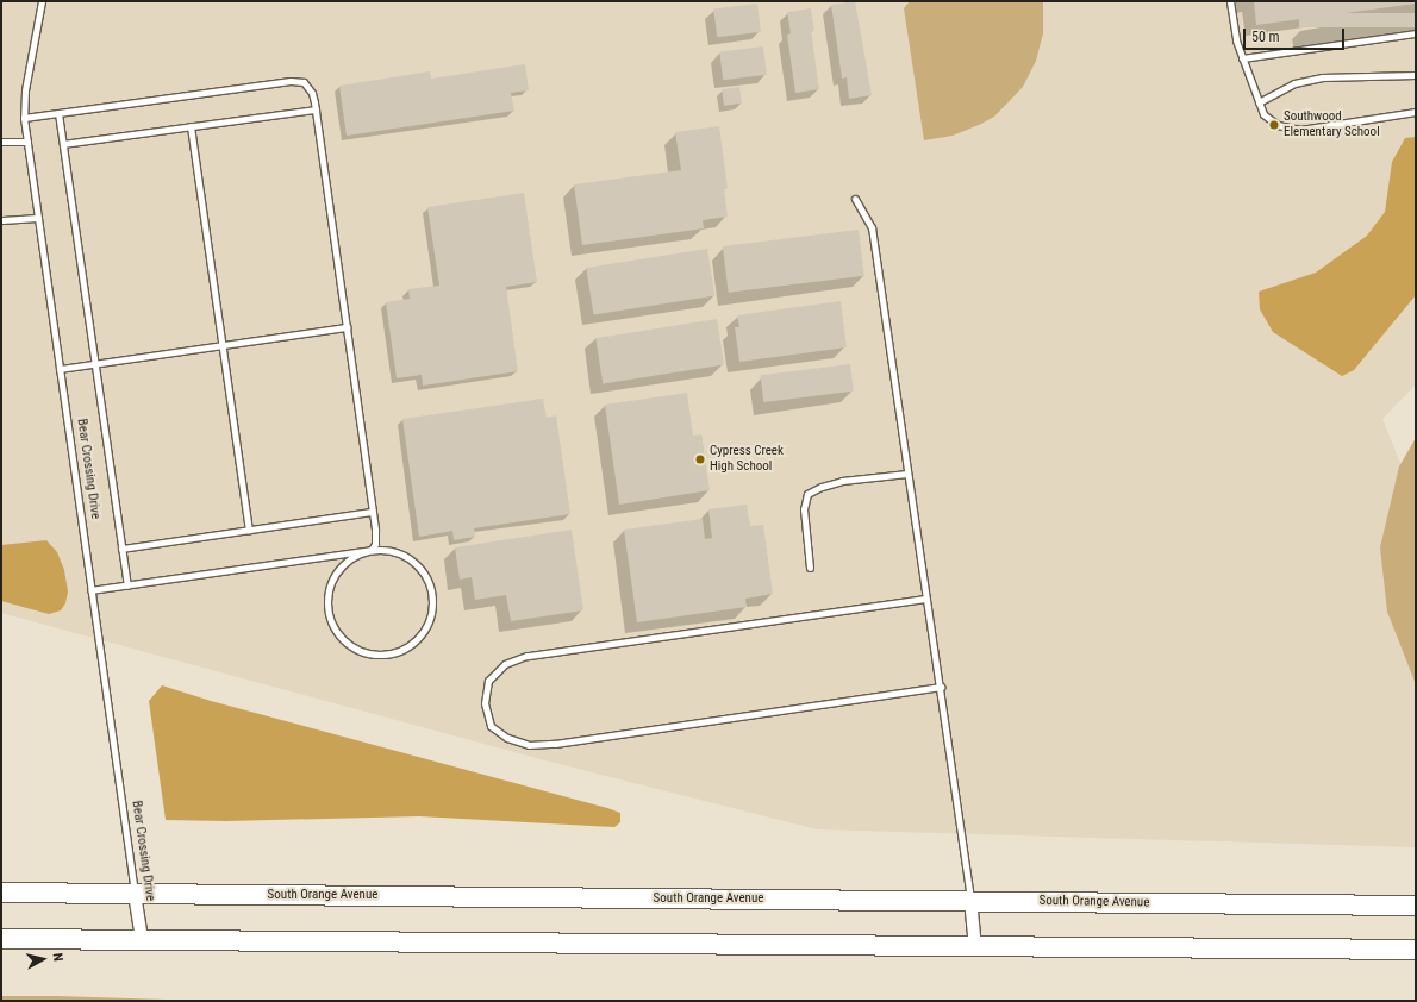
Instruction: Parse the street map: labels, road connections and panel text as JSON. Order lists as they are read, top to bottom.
{
  "streets": {
    "main road": ["South Orange Avenue"],
    "street": ["Bear Crossing Drive"]
  },
  "crossings": [
    ["Bear Crossing Drive", "South Orange Avenue"]
  ],
  "places": ["Southwood Elementary School", "Cypress Creek High School"],
  "scale_bar": "50 m",
  "north": "right"
}
